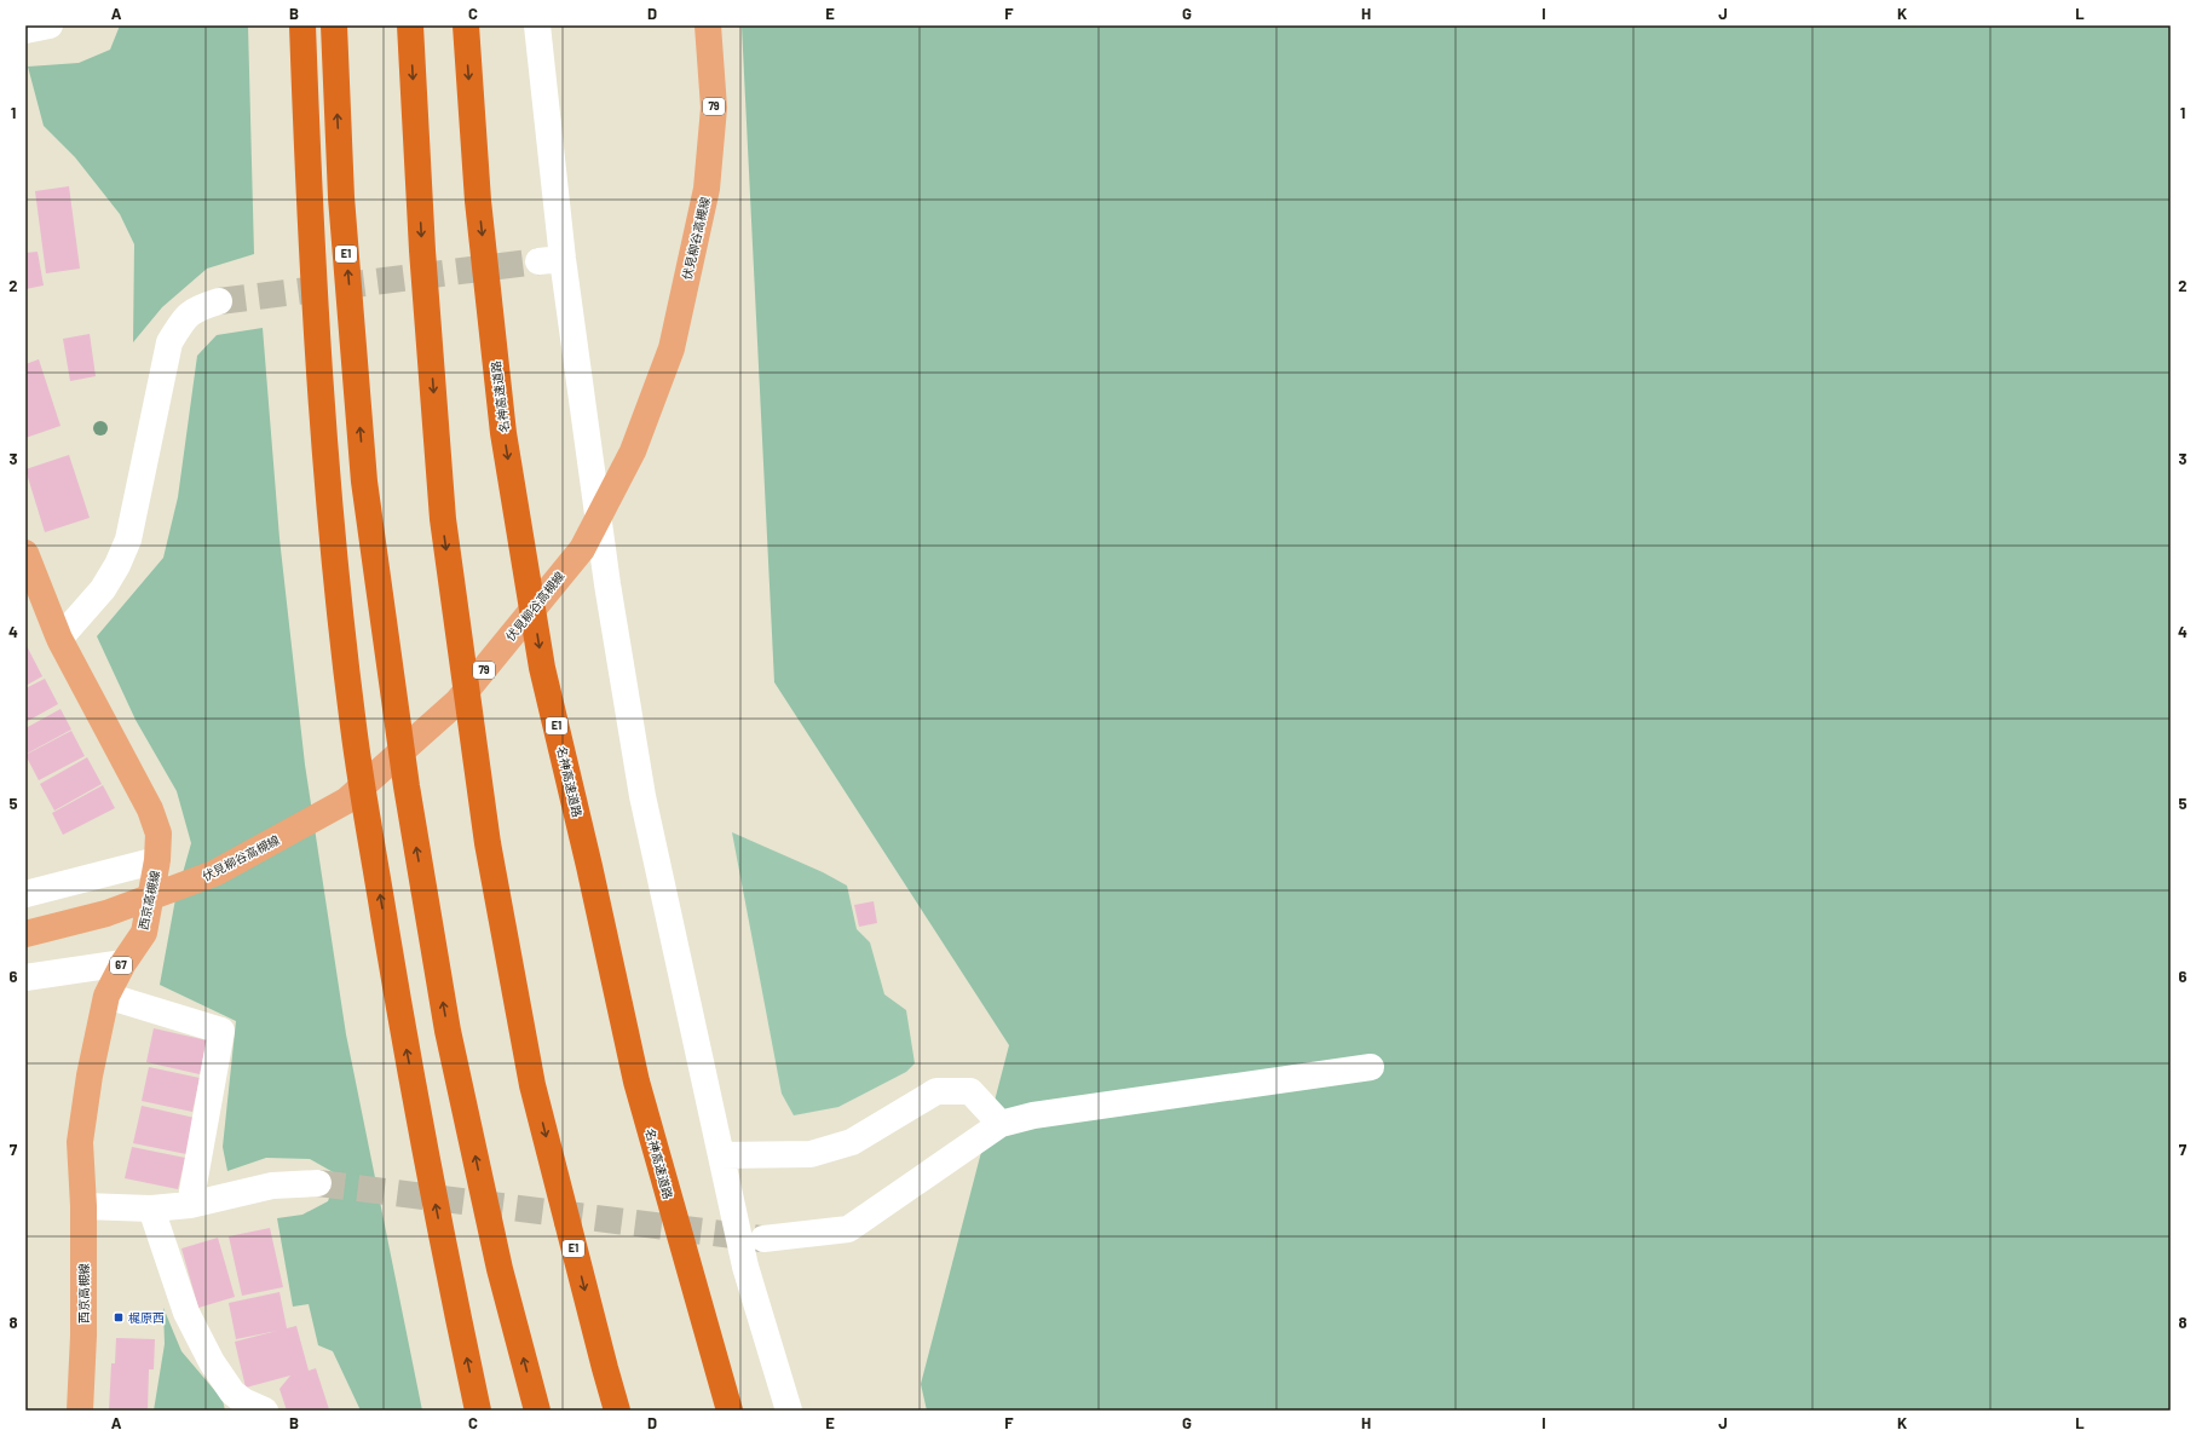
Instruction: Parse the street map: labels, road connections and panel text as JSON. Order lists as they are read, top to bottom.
{
  "streets": {
    "highway": ["E1", "名神高速道路"],
    "main road": [
      "79",
      "伏見柳谷高槻線",
      "西京高槻線",
      "67"
    ]
  },
  "places": {
    "transit": ["梶原西"]
  },
  "grid": {
    "columns": [
      "A",
      "B",
      "C",
      "D",
      "E",
      "F",
      "G",
      "H",
      "I",
      "J",
      "K",
      "L"
    ],
    "rows": [
      "1",
      "2",
      "3",
      "4",
      "5",
      "6",
      "7",
      "8"
    ]
  }
}
